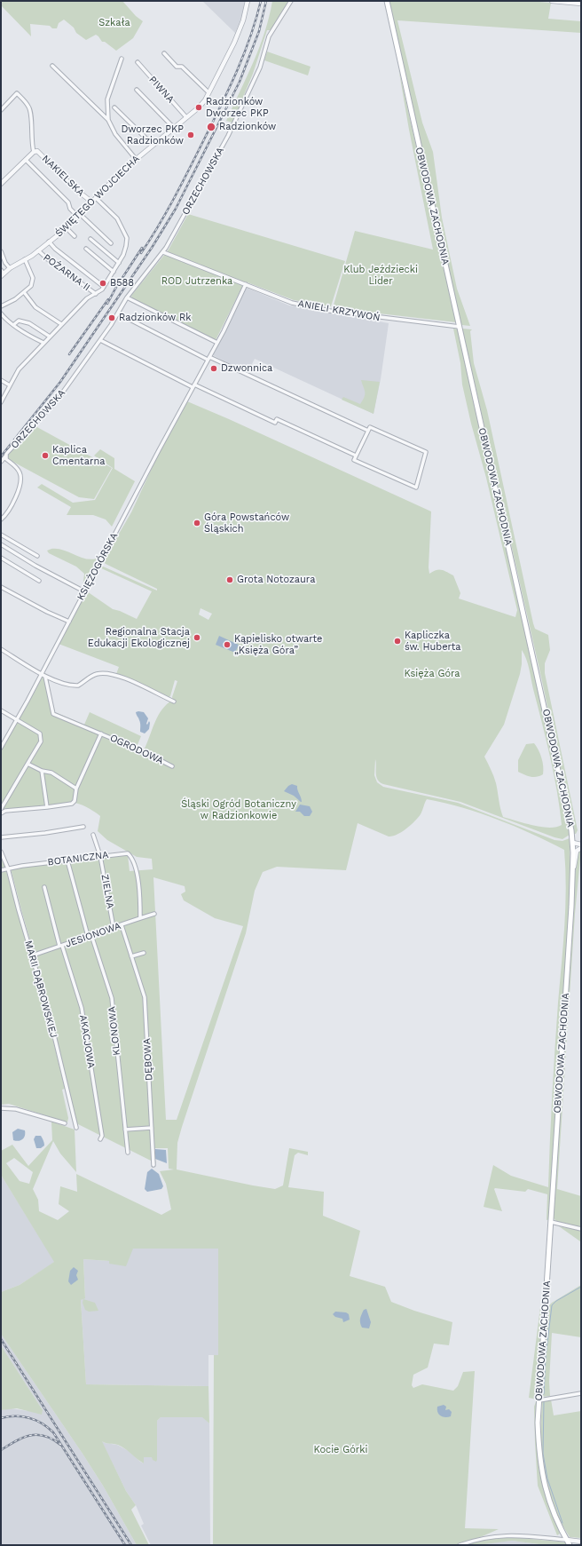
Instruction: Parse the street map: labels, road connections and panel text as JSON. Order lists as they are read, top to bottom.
{
  "streets": {
    "main road": ["OBWODOWA ZACHODNIA"],
    "street": [
      "PIWNA",
      "NAKIELSKA",
      "ORZECHOWSKA",
      "ŚWIĘTEGO WOJCIECHA",
      "POŻARNA II",
      "ANIELI KRZYWOŃ",
      "KSIĘŻOGÓRSKA",
      "OGRODOWA",
      "BOTANICZNA",
      "ZIELNA",
      "JESIONOWA",
      "MARII DĄBROWSKIEJ",
      "KLONOWA",
      "AKACJOWA",
      "DĘBOWA"
    ]
  },
  "crossings": [
    ["PIWNA", "ŚWIĘTEGO WOJCIECHA"],
    ["NAKIELSKA", "ŚWIĘTEGO WOJCIECHA"],
    ["ORZECHOWSKA", "ANIELI KRZYWOŃ"],
    ["ŚWIĘTEGO WOJCIECHA", "POŻARNA II"],
    ["OBWODOWA ZACHODNIA", "ANIELI KRZYWOŃ"],
    ["ANIELI KRZYWOŃ", "KSIĘŻOGÓRSKA"],
    ["BOTANICZNA", "ZIELNA"],
    ["BOTANICZNA", "JESIONOWA"],
    ["BOTANICZNA", "MARII DĄBROWSKIEJ"],
    ["BOTANICZNA", "KLONOWA"],
    ["ZIELNA", "JESIONOWA"],
    ["JESIONOWA", "MARII DĄBROWSKIEJ"],
    ["JESIONOWA", "KLONOWA"],
    ["JESIONOWA", "AKACJOWA"],
    ["JESIONOWA", "DĘBOWA"]
  ],
  "parks": [
    "Szkała",
    "Klub Jeździecki Lider",
    "ROD Jutrzenka",
    "Księża Góra",
    "Śląski Ogród Botaniczny w Radzionkowie",
    "Kocie Górki"
  ],
  "places": [
    "Radzionków Dworzec PKP",
    "Radzionków",
    "Dworzec PKP Radzionków",
    "B588",
    "Radzionków Rk",
    "Dzwonnica",
    "Kaplica Cmentarna",
    "Góra Powstańców Śląskich",
    "Grota Notozaura",
    "Regionalna Stacja Edukacji Ekologicznej",
    "Kapliczka św. Huberta",
    "Kąpielisko otwarte „Księża Góra”"
  ]
}
